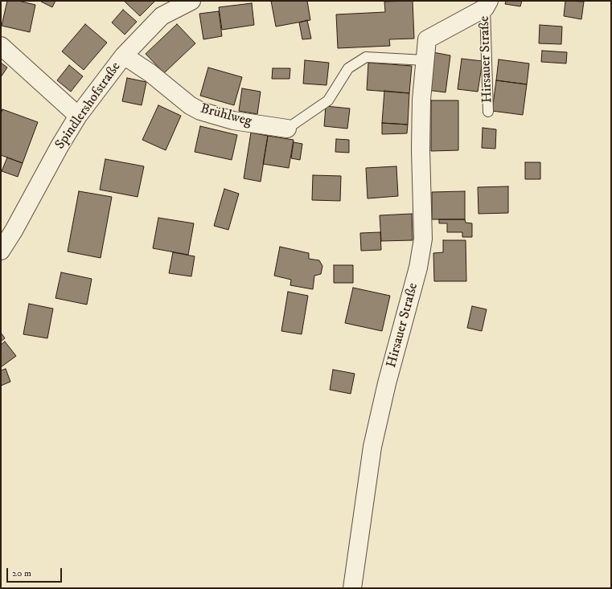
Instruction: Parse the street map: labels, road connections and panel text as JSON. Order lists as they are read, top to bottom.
{
  "streets": {
    "street": ["Hirsauer Straße", "Spindlershofstraße", "Brühlweg"]
  },
  "crossings": [
    ["Spindlershofstraße", "Brühlweg"]
  ],
  "scale_bar": "20 m"
}
